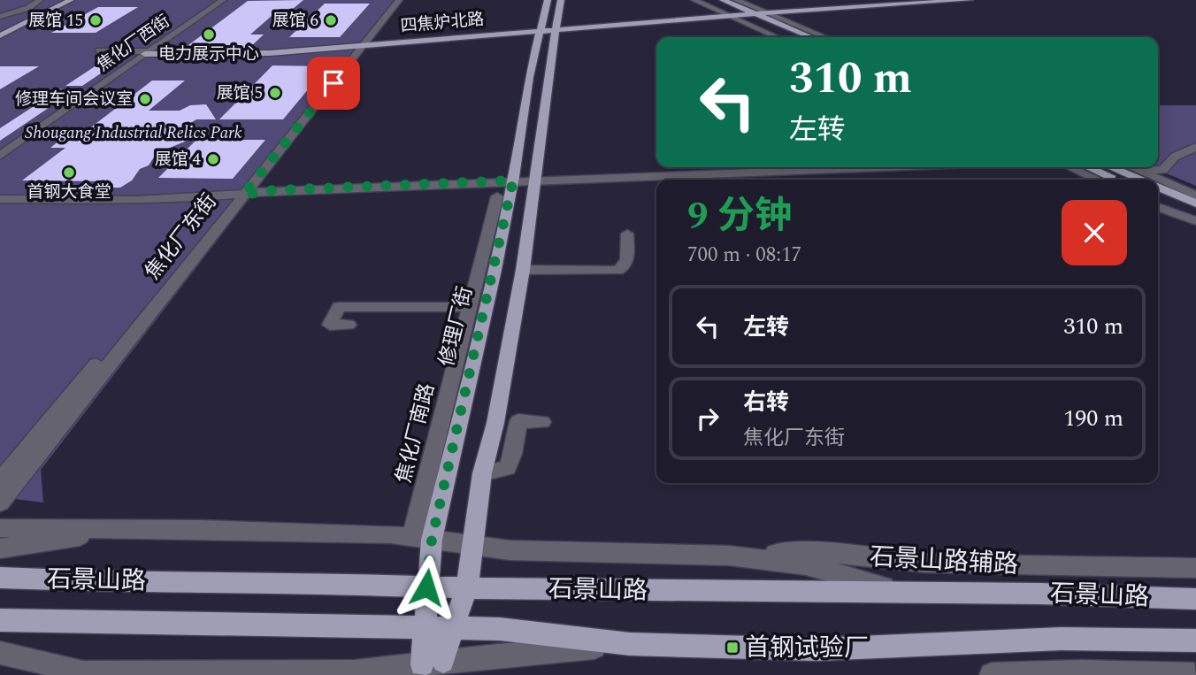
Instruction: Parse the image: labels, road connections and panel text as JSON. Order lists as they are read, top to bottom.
{
  "streets": {
    "main road": ["四焦炉北路", "修理厂街", "石景山路"],
    "street": [
      "焦化厂西街",
      "焦化厂东街",
      "焦化厂南路",
      "石景山路辅路"
    ]
  },
  "crossings": [
    ["四焦炉北路", "焦化厂西街"],
    ["四焦炉北路", "焦化厂东街"],
    ["四焦炉北路", "修理厂街"],
    ["修理厂街", "焦化厂南路"],
    ["修理厂街", "石景山路"]
  ],
  "parks": ["Shougang Industrial Relics Park"],
  "places": {
    "other": [
      "展馆 15",
      "展馆 6",
      "电力展示中心",
      "展馆 5",
      "修理车间会议室",
      "展馆 4",
      "首钢大食堂"
    ],
    "transit": ["首钢试验厂"]
  },
  "page": {
    "turn": ["310 m", "左转"],
    "heading": ["9 分钟", "700 m · 08:17"],
    "list": [
      {
        "name": "左转",
        "value": "310 m"
      },
      {
        "name": "右转",
        "note": "焦化厂东街",
        "value": "190 m"
      }
    ]
  }
}
